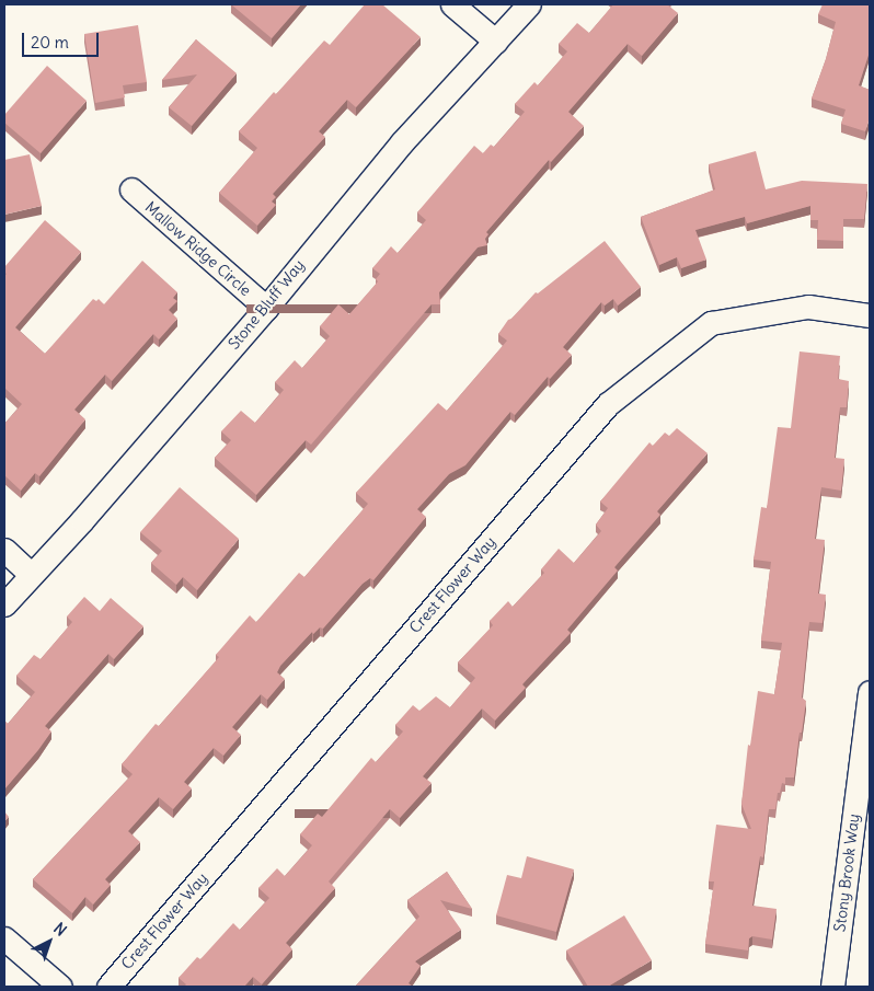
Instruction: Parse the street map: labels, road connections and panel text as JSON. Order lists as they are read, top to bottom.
{
  "streets": {
    "street": [
      "Mallow Ridge Circle",
      "Stone Bluff Way",
      "Crest Flower Way",
      "Stony Brook Way"
    ]
  },
  "crossings": [
    ["Mallow Ridge Circle", "Stone Bluff Way"]
  ],
  "scale_bar": "20 m",
  "north": "top right"
}
